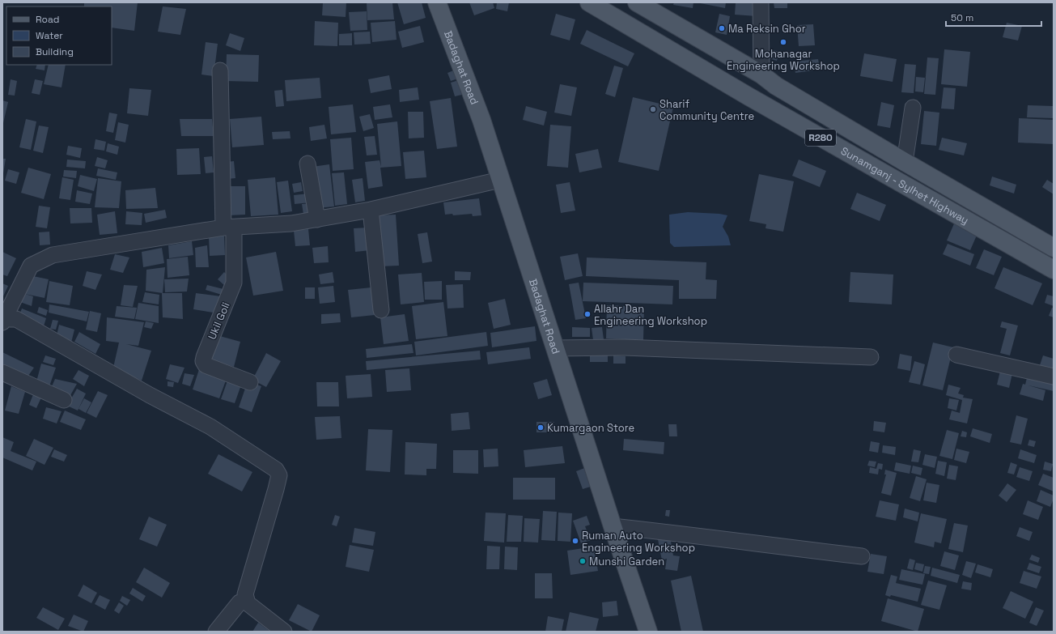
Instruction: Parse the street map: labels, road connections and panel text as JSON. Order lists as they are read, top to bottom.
{
  "streets": {
    "main road": ["Badaghat Road", "R280", "Sunamganj - Sylhet Highway"],
    "street": ["Ukil Goli"]
  },
  "places": [
    "Ma Reksin Ghor",
    "Mohanagar Engineering Workshop",
    "Sharif Community Centre",
    "Allahr Dan Engineering Workshop",
    "Kumargaon Store",
    "Ruman Auto Engineering Workshop",
    "Munshi Garden"
  ],
  "legend": ["Road", "Water", "Building"],
  "scale_bar": "50 m"
}
